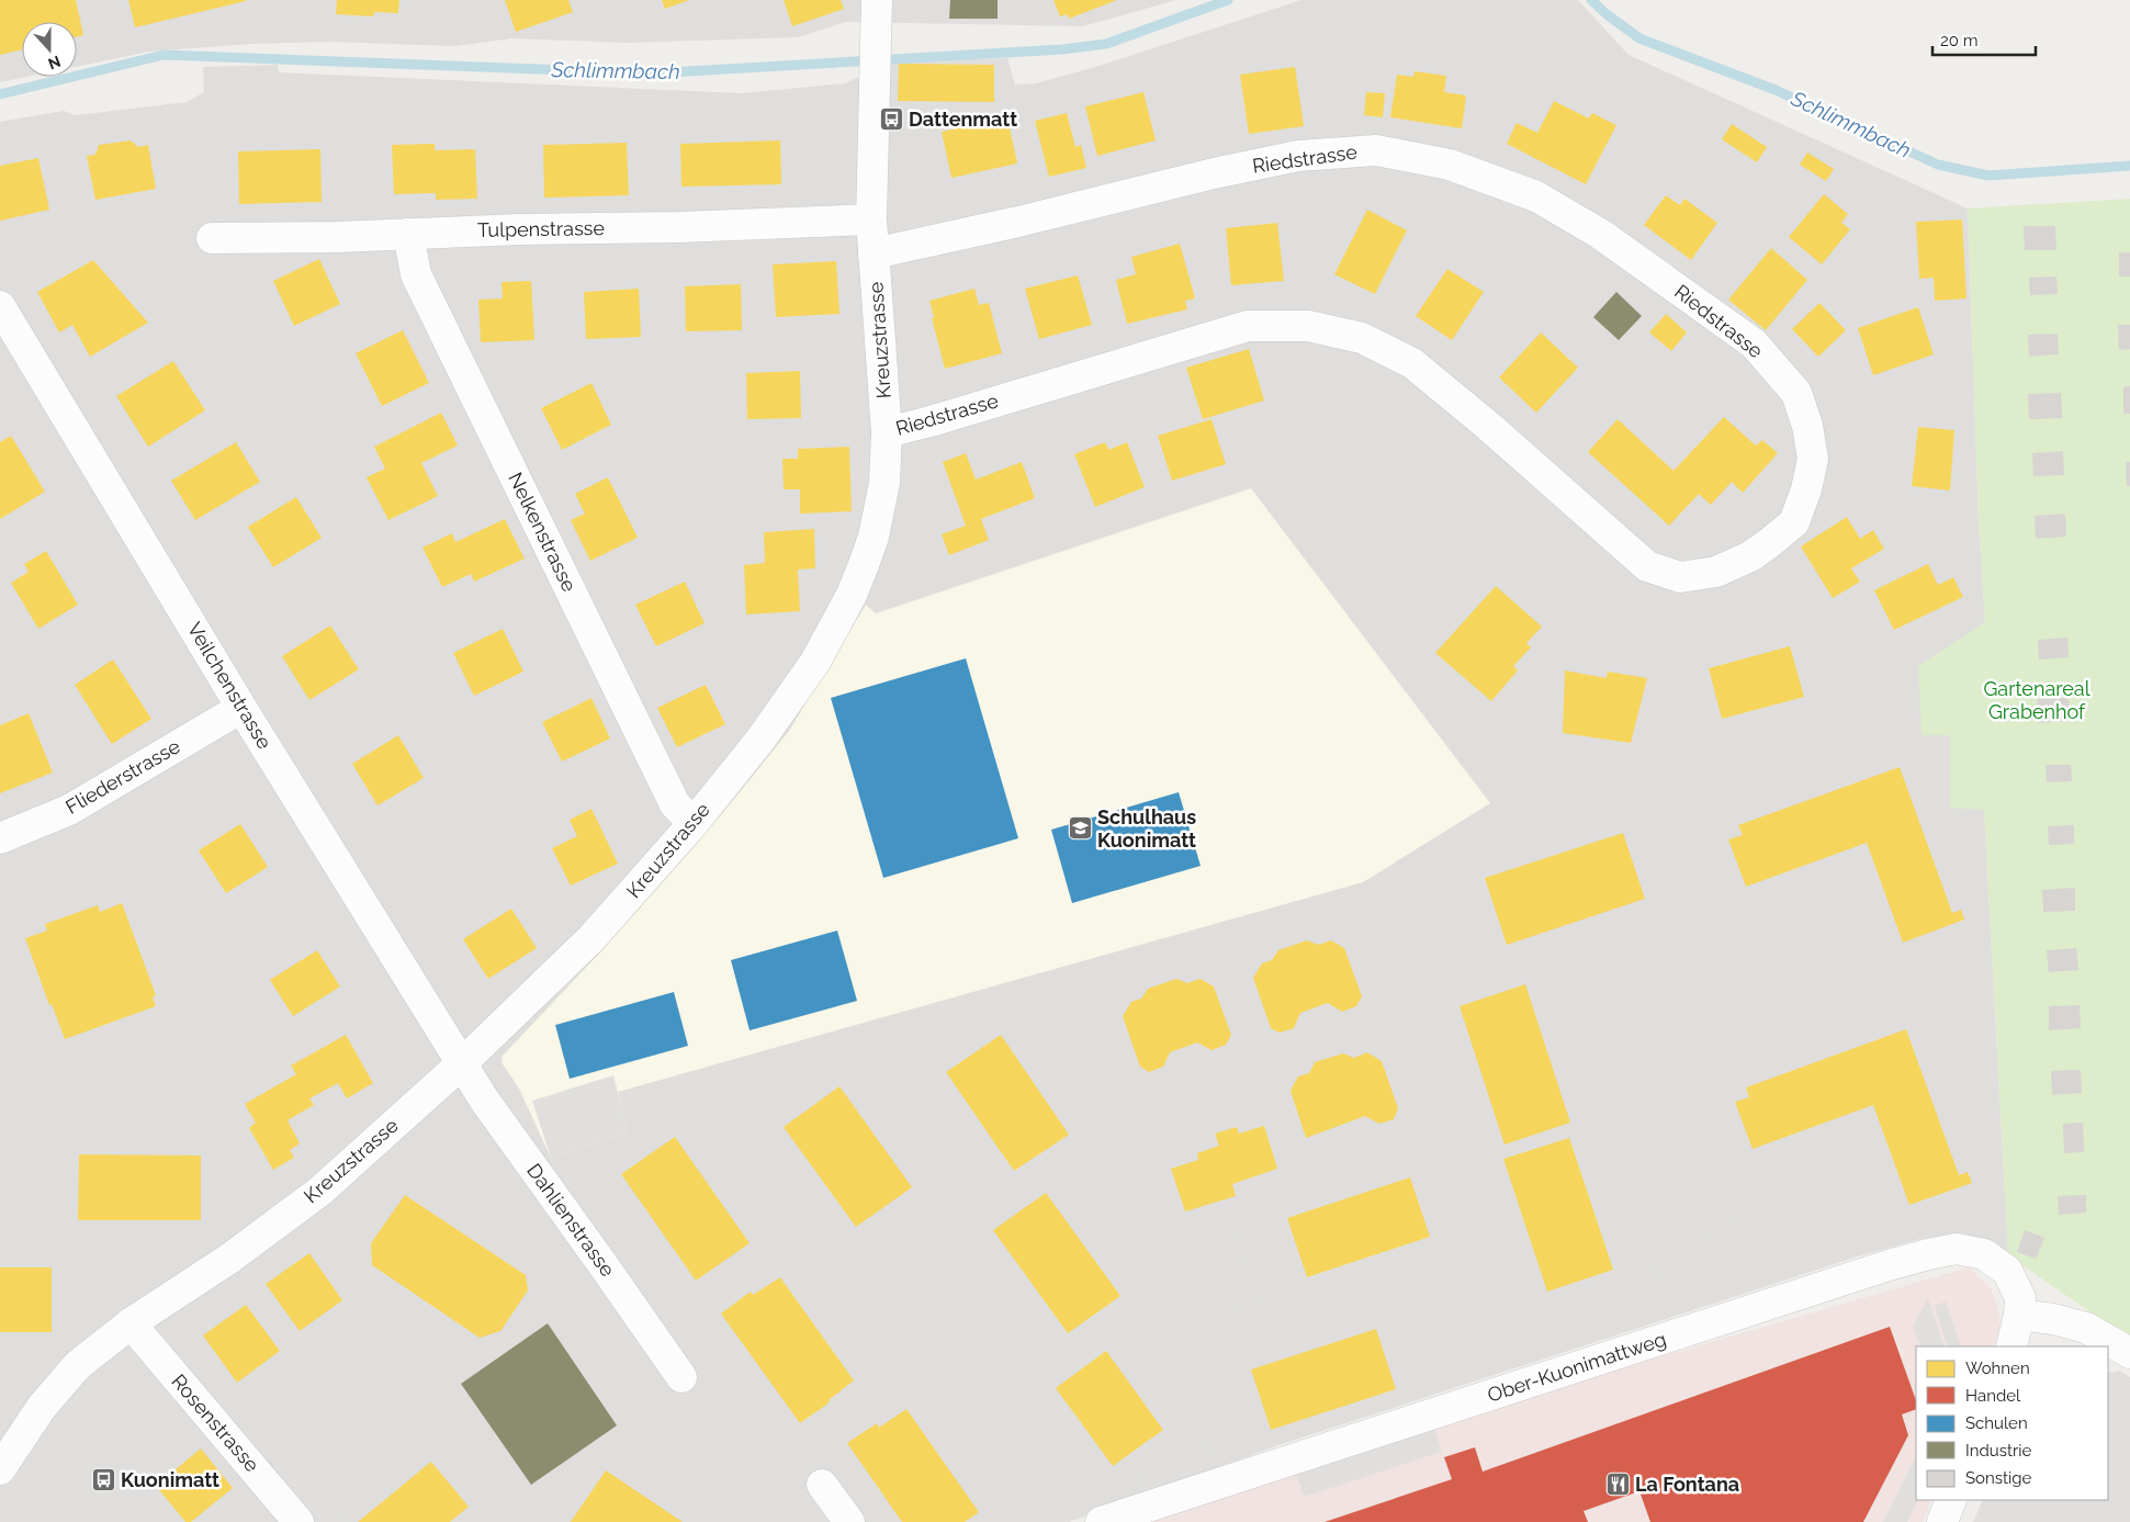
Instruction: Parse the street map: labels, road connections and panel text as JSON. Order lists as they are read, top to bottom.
{
  "streets": {
    "street": [
      "Riedstrasse",
      "Tulpenstrasse",
      "Kreuzstrasse",
      "Nelkenstrasse",
      "Veilchenstrasse",
      "Fliederstrasse",
      "Dahlienstrasse",
      "Ober-Kuonimattweg",
      "Rosenstrasse"
    ]
  },
  "crossings": [
    ["Riedstrasse", "Kreuzstrasse"],
    ["Tulpenstrasse", "Kreuzstrasse"],
    ["Tulpenstrasse", "Nelkenstrasse"],
    ["Kreuzstrasse", "Nelkenstrasse"],
    ["Kreuzstrasse", "Veilchenstrasse"],
    ["Kreuzstrasse", "Dahlienstrasse"],
    ["Kreuzstrasse", "Rosenstrasse"],
    ["Veilchenstrasse", "Fliederstrasse"],
    ["Veilchenstrasse", "Dahlienstrasse"]
  ],
  "water": ["Schlimmbach"],
  "parks": ["Gartenareal Grabenhof"],
  "places": {
    "bus stop": ["Dattenmatt", "Kuonimatt"],
    "school or university": ["Schulhaus Kuonimatt"],
    "restaurant": ["La Fontana"]
  },
  "legend": [
    "Wohnen",
    "Handel",
    "Schulen",
    "Industrie",
    "Sonstige"
  ],
  "scale_bar": "20 m",
  "north": "bottom"
}
